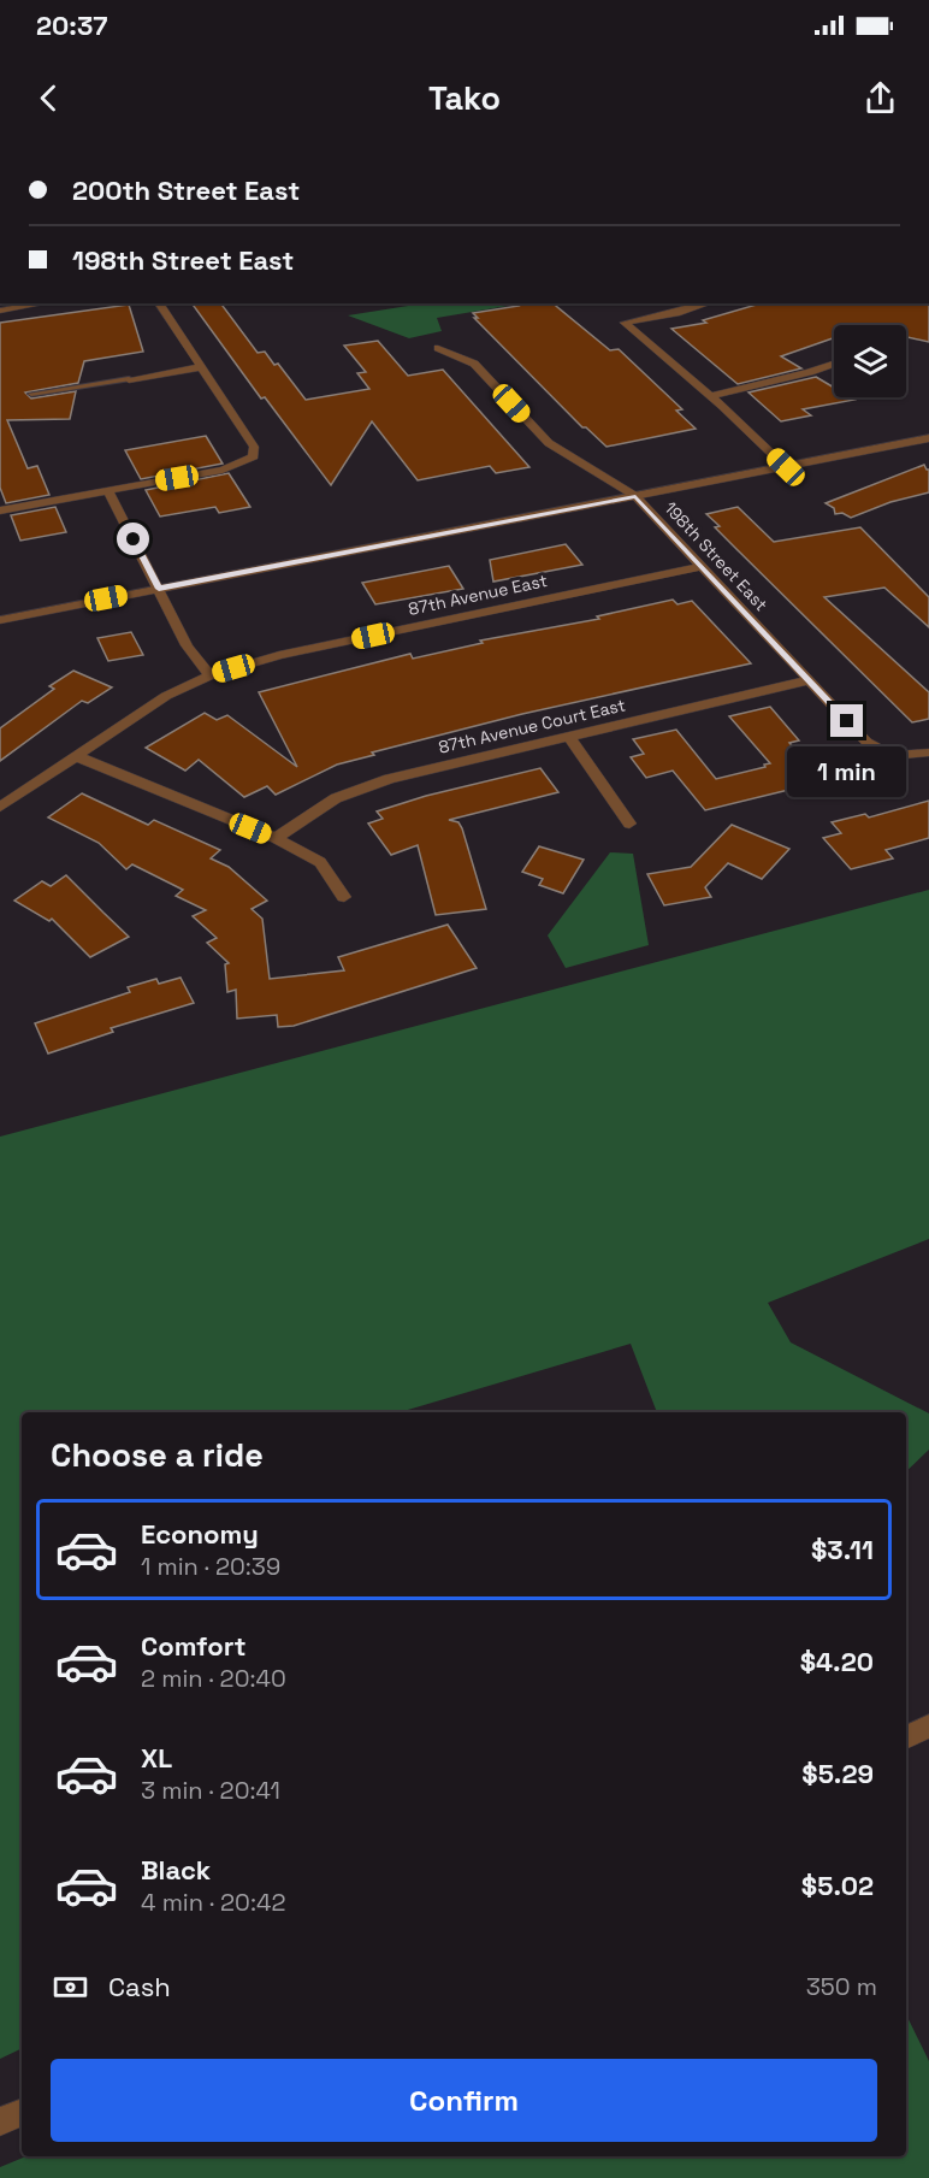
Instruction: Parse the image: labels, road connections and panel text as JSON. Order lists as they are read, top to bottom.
{
  "streets": {
    "street": ["198th Street East", "87th Avenue East", "87th Avenue Court East"]
  },
  "crossings": [
    ["198th Street East", "87th Avenue East"],
    ["198th Street East", "87th Avenue Court East"]
  ],
  "page": {
    "status": "20:37",
    "header": "Tako",
    "banner": ["200th Street East", "198th Street East"],
    "bubble": "1 min",
    "heading": "Choose a ride",
    "list": [
      {
        "name": "Economy",
        "note": "1 min · 20:39",
        "value": "$3.11"
      },
      {
        "name": "Comfort",
        "note": "2 min · 20:40",
        "value": "$4.20"
      },
      {
        "name": "XL",
        "note": "3 min · 20:41",
        "value": "$5.29"
      },
      {
        "name": "Black",
        "note": "4 min · 20:42",
        "value": "$5.02"
      }
    ],
    "pay": ["Cash", "350 m"],
    "buttons": "Confirm"
  }
}
